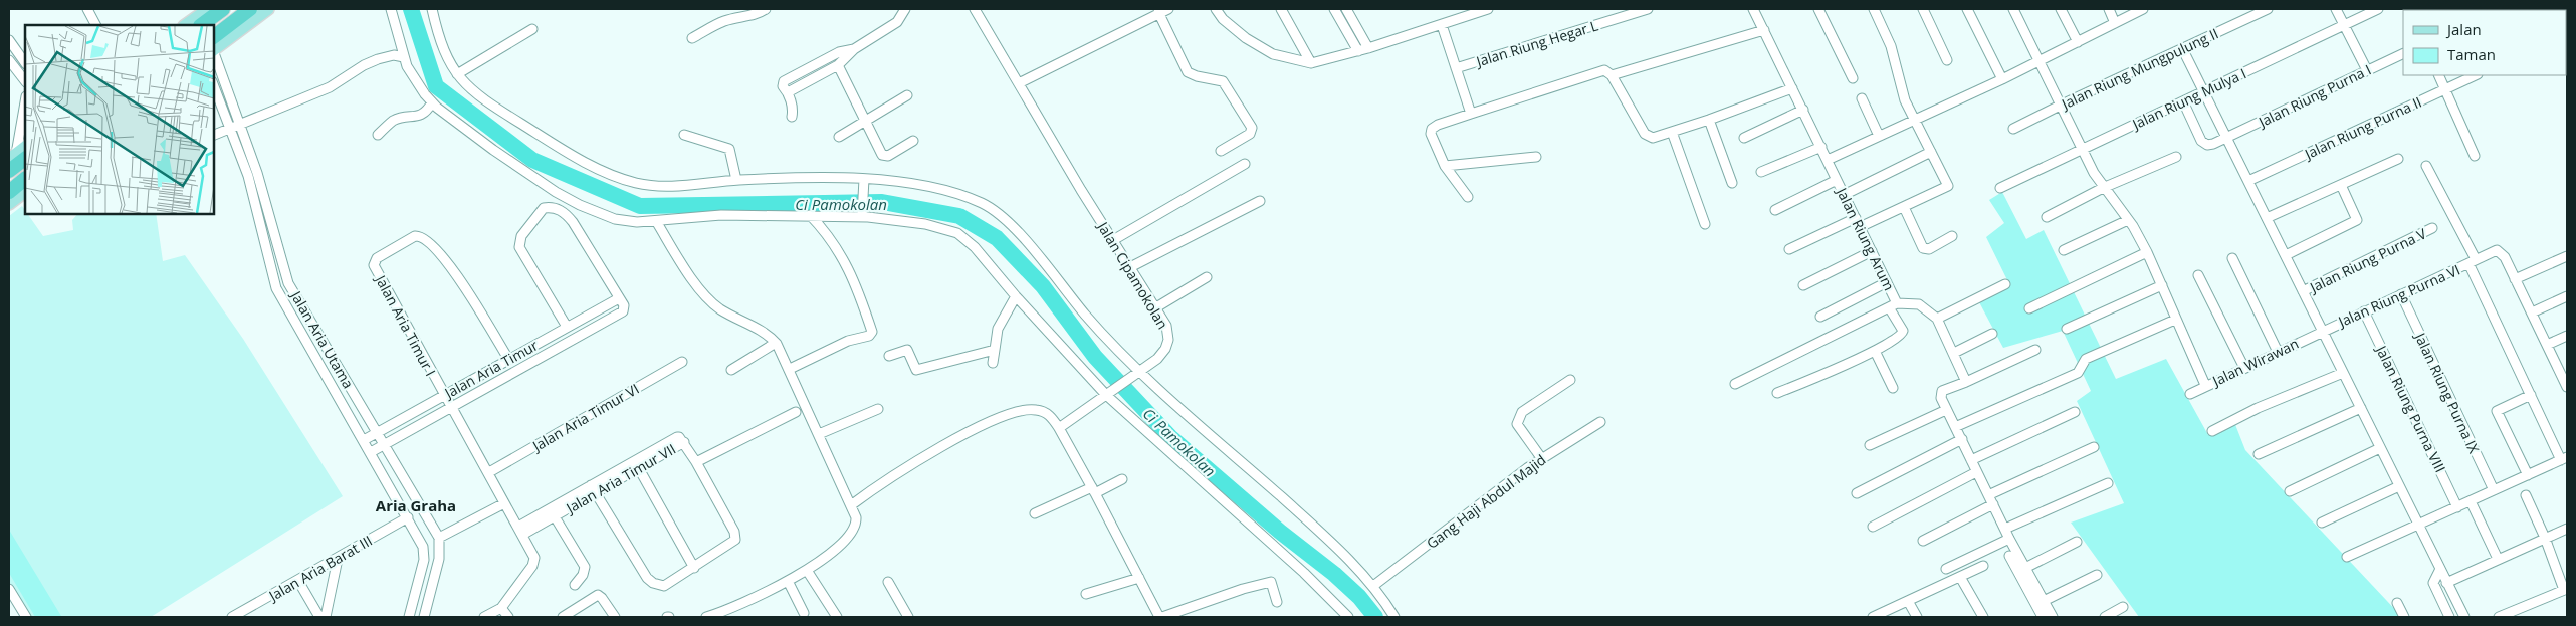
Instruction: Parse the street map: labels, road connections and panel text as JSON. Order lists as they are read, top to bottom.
{
  "streets": {
    "street": [
      "Jalan Riung Hegar L",
      "Jalan Riung Mungpulung II",
      "Jalan Riung Purna I",
      "Jalan Riung Mulya I",
      "Jalan Riung Purna II",
      "Jalan Riung Arum",
      "Jalan Riung Purna V",
      "Jalan Cipamokolan",
      "Jalan Riung Purna VI",
      "Jalan Aria Timur I",
      "Jalan Aria Utama",
      "Jalan Wirawan",
      "Jalan Aria Timur",
      "Jalan Riung Purna IX",
      "Jalan Riung Purna VIII",
      "Jalan Aria Timur VI",
      "Jalan Aria Timur VII",
      "Gang Haji Abdul Majid",
      "Jalan Aria Barat III"
    ]
  },
  "crossings": [
    ["Jalan Riung Purna I", "Jalan Riung Mulya I"],
    ["Jalan Riung Purna VI", "Jalan Wirawan"],
    ["Jalan Riung Purna VI", "Jalan Riung Purna IX"],
    ["Jalan Riung Purna VI", "Jalan Riung Purna VIII"],
    ["Jalan Aria Timur I", "Jalan Aria Timur"],
    ["Jalan Aria Utama", "Jalan Aria Timur"],
    ["Jalan Aria Utama", "Jalan Aria Barat III"]
  ],
  "districts": ["Aria Graha"],
  "water": ["Ci Pamokolan"],
  "legend": ["Jalan", "Taman"]
}
